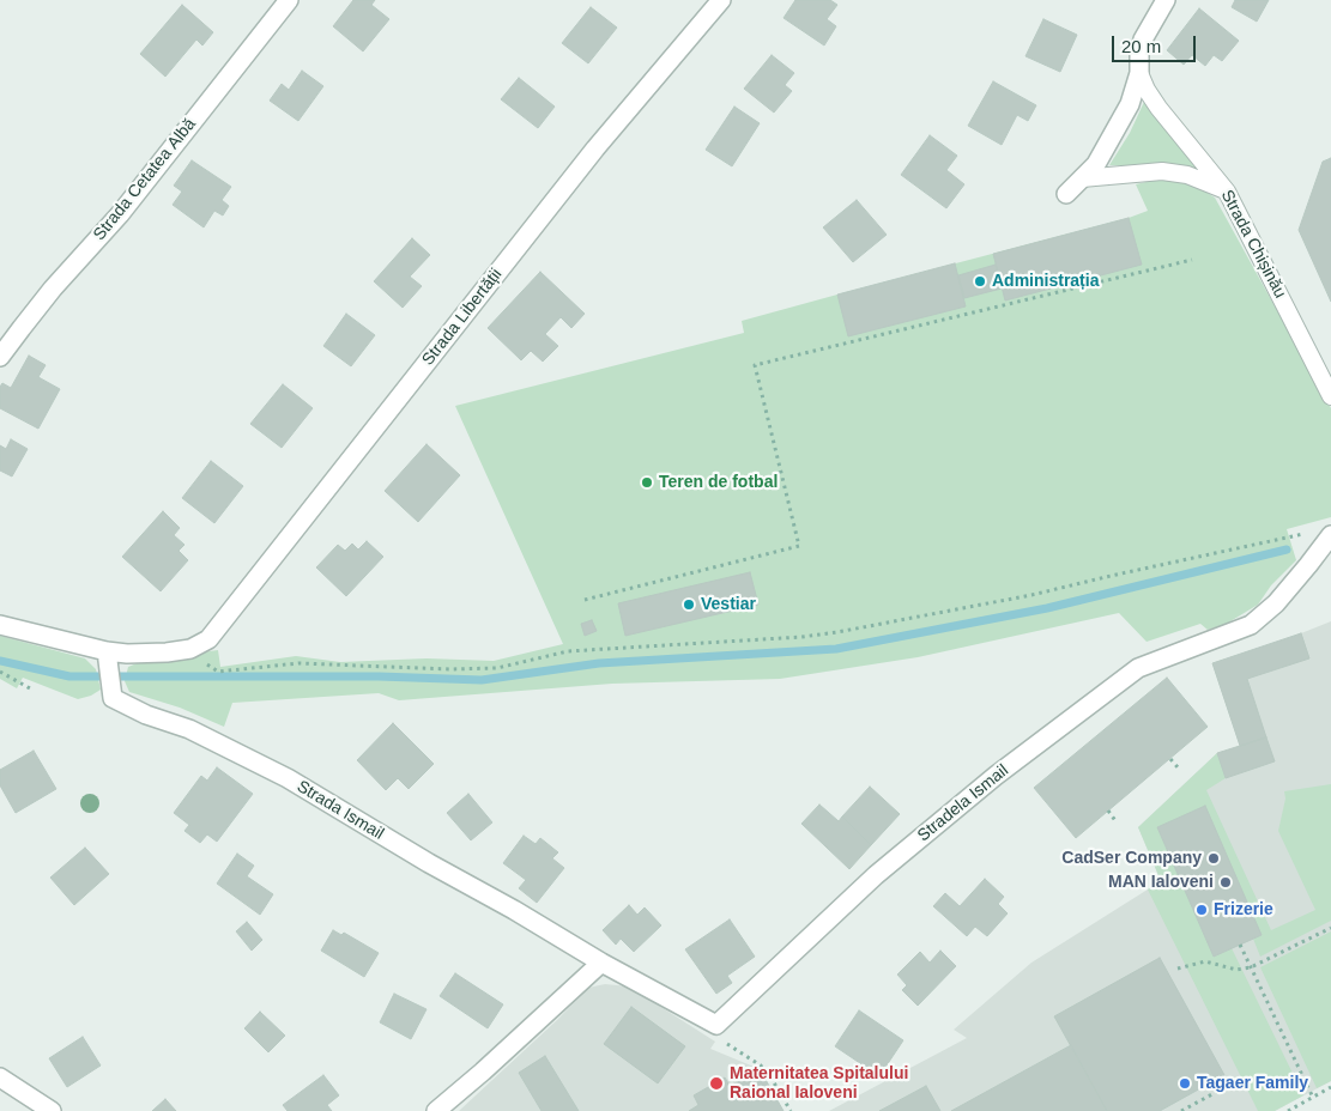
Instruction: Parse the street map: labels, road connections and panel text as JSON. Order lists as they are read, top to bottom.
{
  "streets": {
    "street": [
      "Strada Cetatea Albă",
      "Strada Chișinău",
      "Strada Libertății",
      "Stradela Ismail",
      "Strada Ismail"
    ]
  },
  "places": [
    "Administrația",
    "Teren de fotbal",
    "Vestiar",
    "CadSer Company",
    "MAN Ialoveni",
    "Frizerie",
    "Maternitatea Spitalului Raional Ialoveni",
    "Tagaer Family"
  ],
  "scale_bar": "20 m"
}
